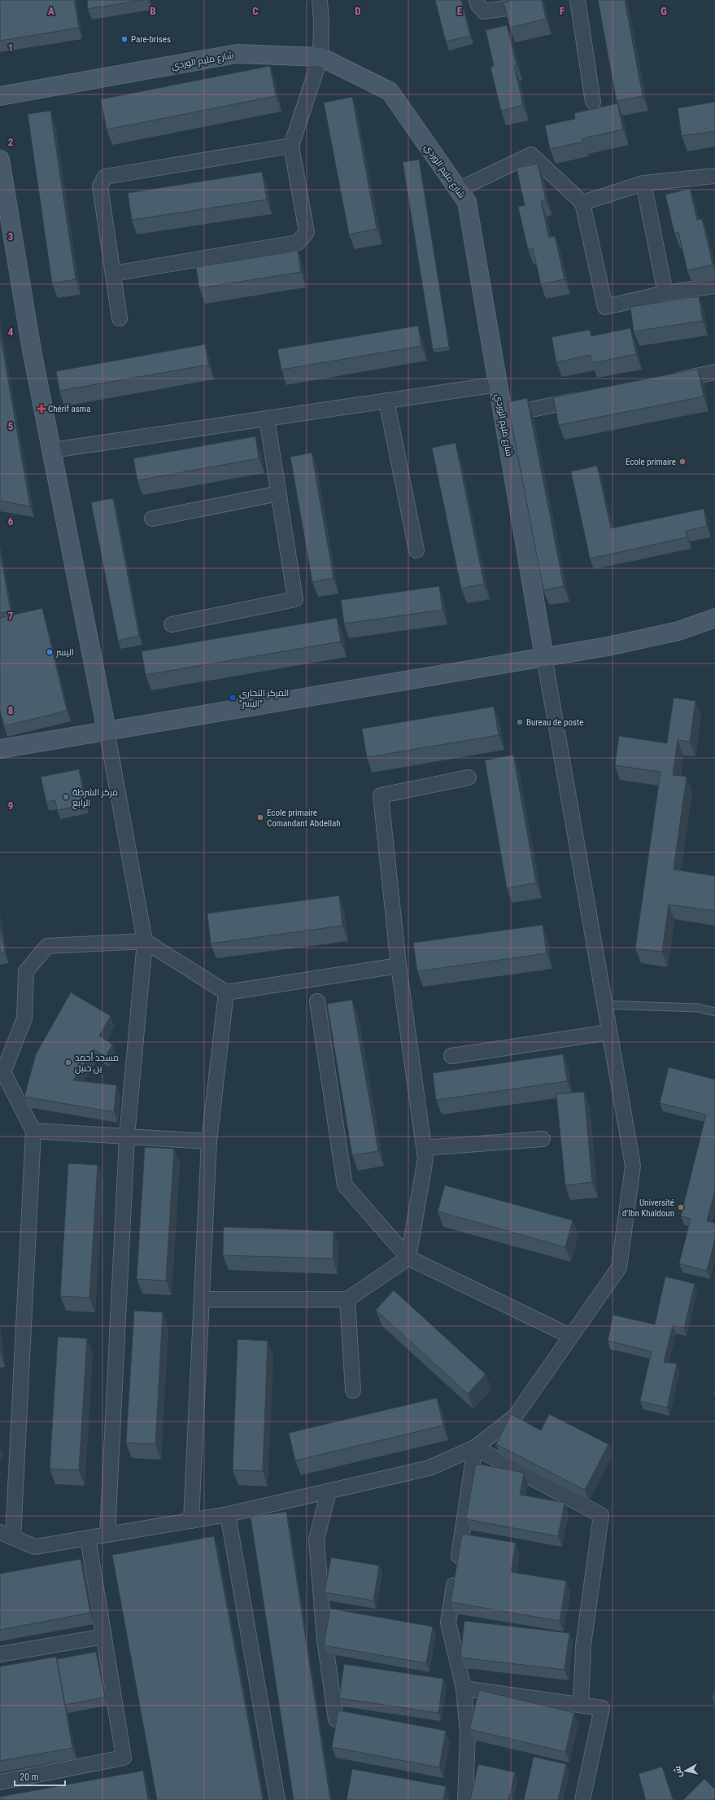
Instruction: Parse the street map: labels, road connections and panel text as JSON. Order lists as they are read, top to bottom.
{
  "streets": {
    "street": ["شارع مليم الوردي"]
  },
  "places": {
    "other": [
      "Pare-brises",
      "Ecole primaire",
      "اليسر",
      "Bureau de poste",
      "مركز الشرطة الرابع",
      "Ecole primaire Comandant Abdellah",
      "مسجد أحمد بن حنبل",
      "Université d'Ibn Khaldoun"
    ],
    "health": ["Chérif asma"],
    "transit": ["المركز التجاري \"اليسر\""]
  },
  "scale_bar": "20 m",
  "north": "left",
  "grid": {
    "columns": [
      "A",
      "B",
      "C",
      "D",
      "E",
      "F",
      "G"
    ],
    "rows": [
      "1",
      "2",
      "3",
      "4",
      "5",
      "6",
      "7",
      "8",
      "9"
    ]
  }
}
